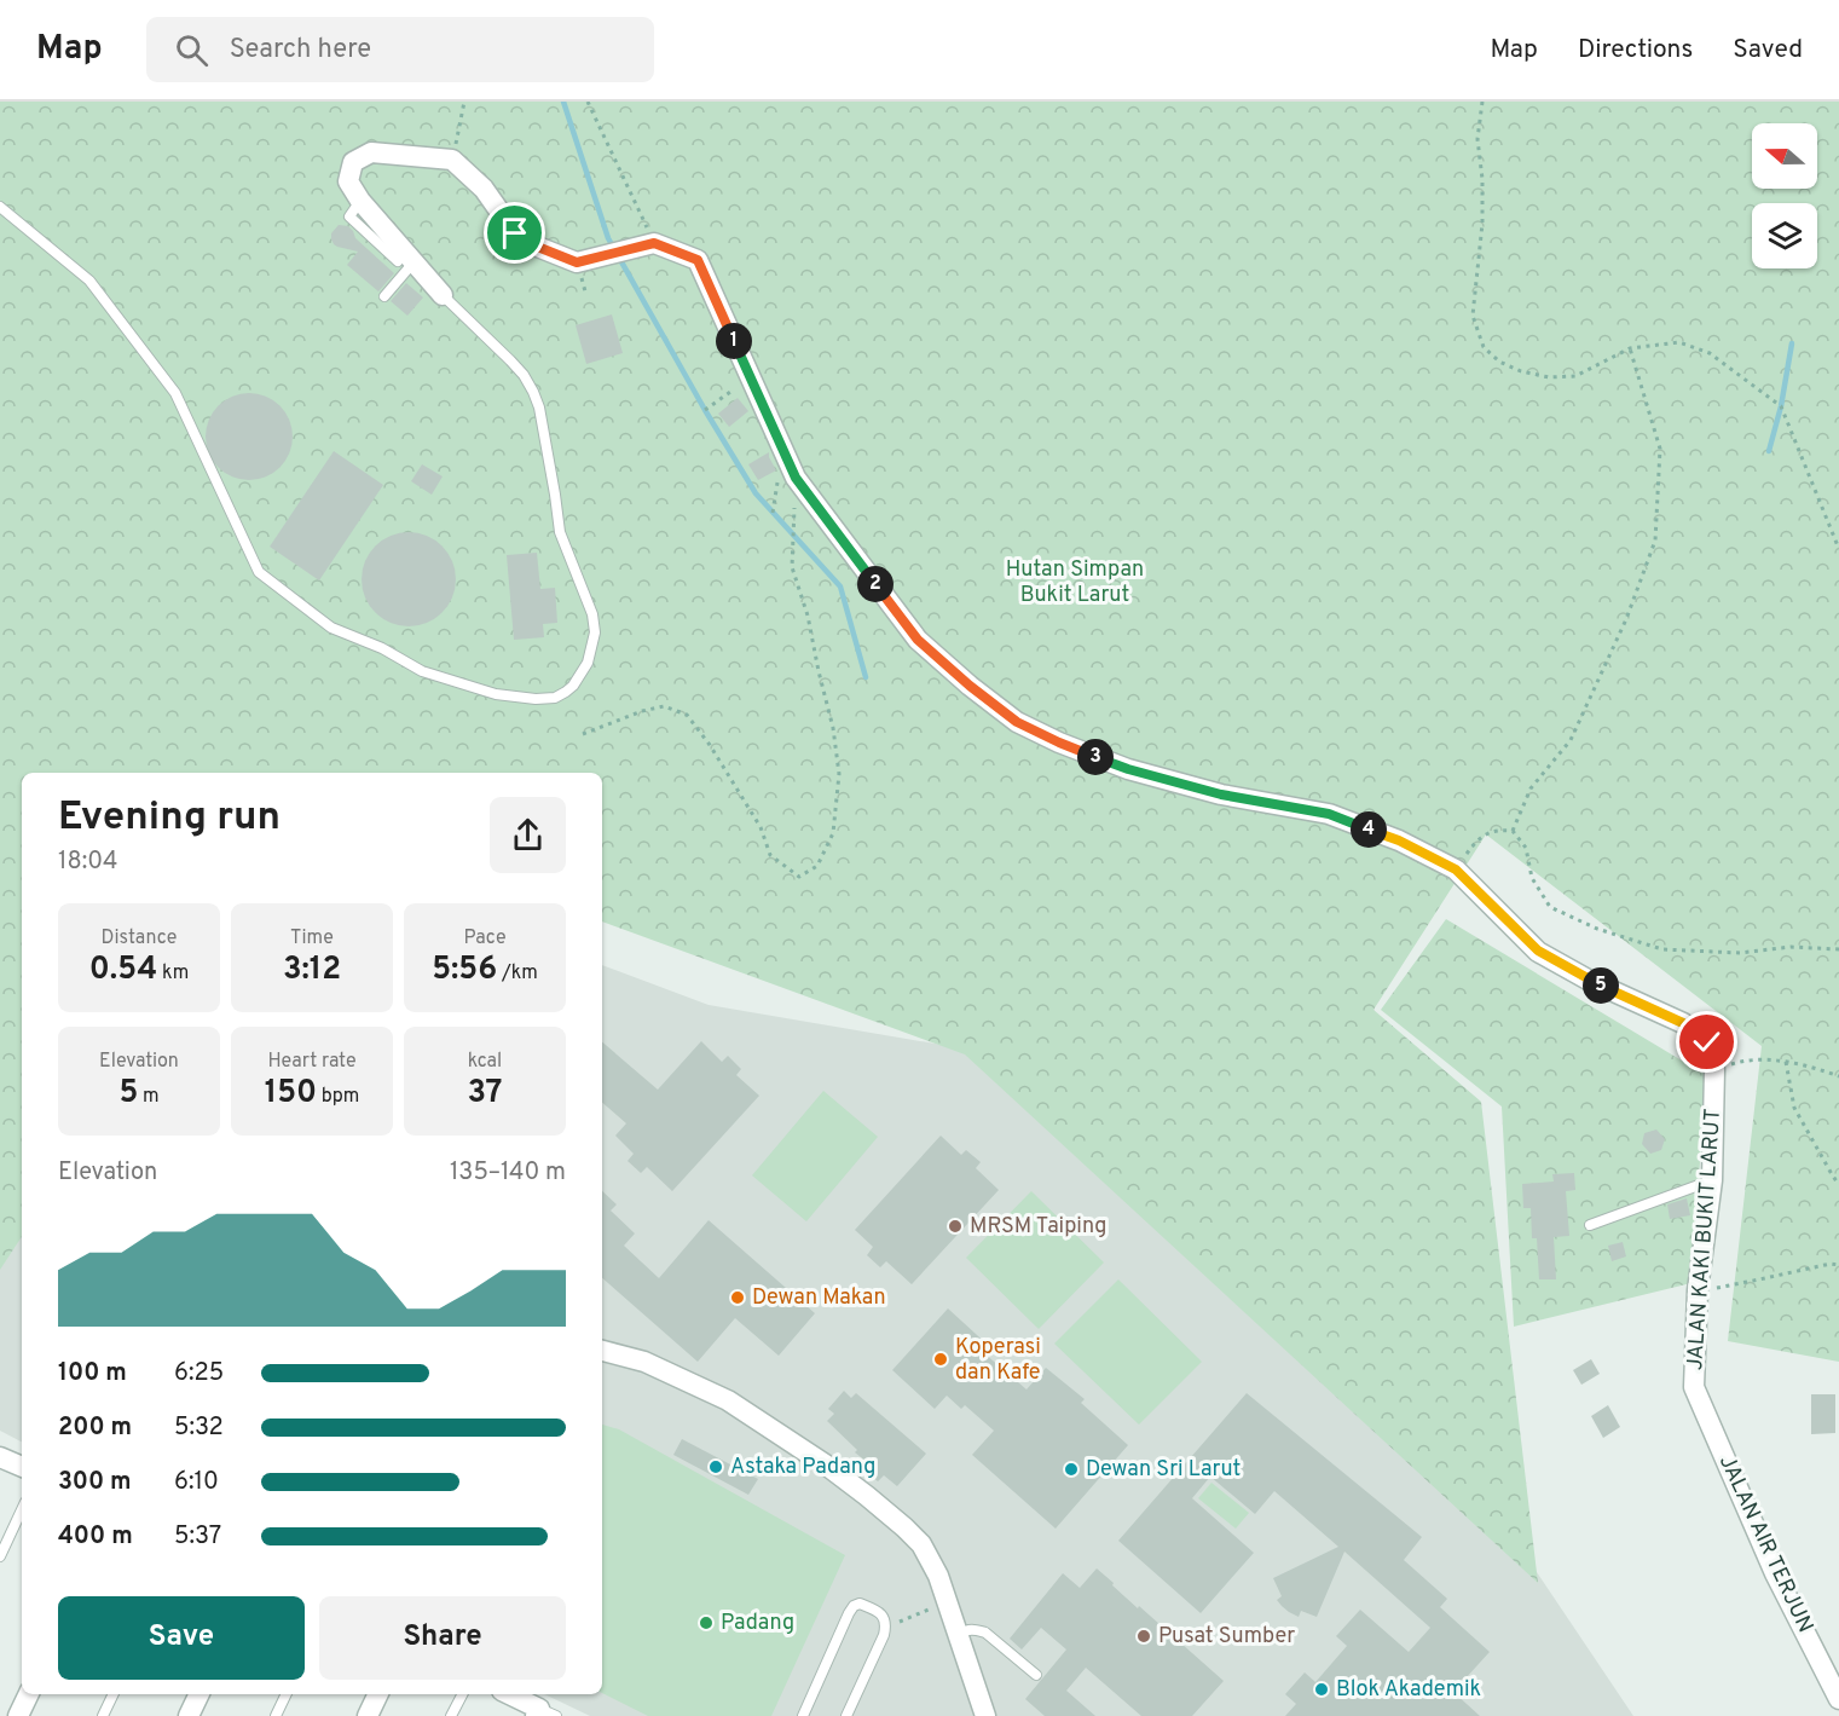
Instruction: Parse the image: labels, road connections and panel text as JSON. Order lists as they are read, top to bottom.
{
  "streets": {
    "street": ["JALAN KAKI BUKIT LARUT", "JALAN AIR TERJUN"]
  },
  "crossings": [
    ["JALAN KAKI BUKIT LARUT", "JALAN AIR TERJUN"]
  ],
  "parks": ["Hutan Simpan Bukit Larut"],
  "places": [
    "MRSM Taiping",
    "Dewan Makan",
    "Koperasi dan Kafe",
    "Astaka Padang",
    "Dewan Sri Larut",
    "Padang",
    "Pusat Sumber",
    "Blok Akademik"
  ],
  "north": "left",
  "page": {
    "header": "Map",
    "search": "Search here",
    "nav": ["Map", "Directions", "Saved"],
    "pins": [
      "1",
      "2",
      "3",
      "4",
      "5"
    ],
    "heading": ["Evening run", "18:04"],
    "stats": [
      ["Distance", "0.54 km"],
      ["Time", "3:12"],
      ["Pace", "5:56 /km"],
      ["Elevation", "5 m"],
      ["Heart rate", "150 bpm"],
      ["kcal", "37"]
    ],
    "chart": ["Elevation", "135–140 m"],
    "list": [
      {
        "name": "100 m",
        "note": "6:25"
      },
      {
        "name": "200 m",
        "note": "5:32"
      },
      {
        "name": "300 m",
        "note": "6:10"
      },
      {
        "name": "400 m",
        "note": "5:37"
      }
    ],
    "buttons": ["Save", "Share"]
  }
}
